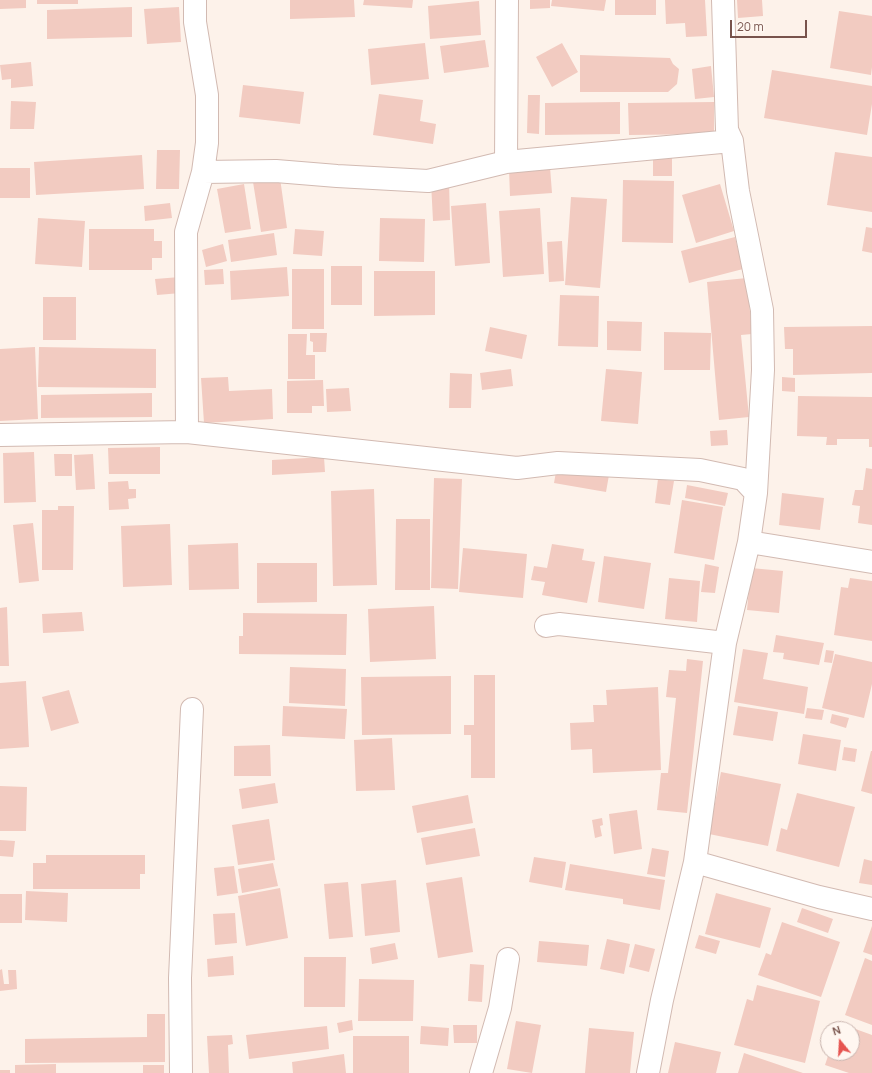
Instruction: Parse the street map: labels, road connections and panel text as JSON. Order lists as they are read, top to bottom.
{
  "scale_bar": "20 m",
  "north": "top"
}
